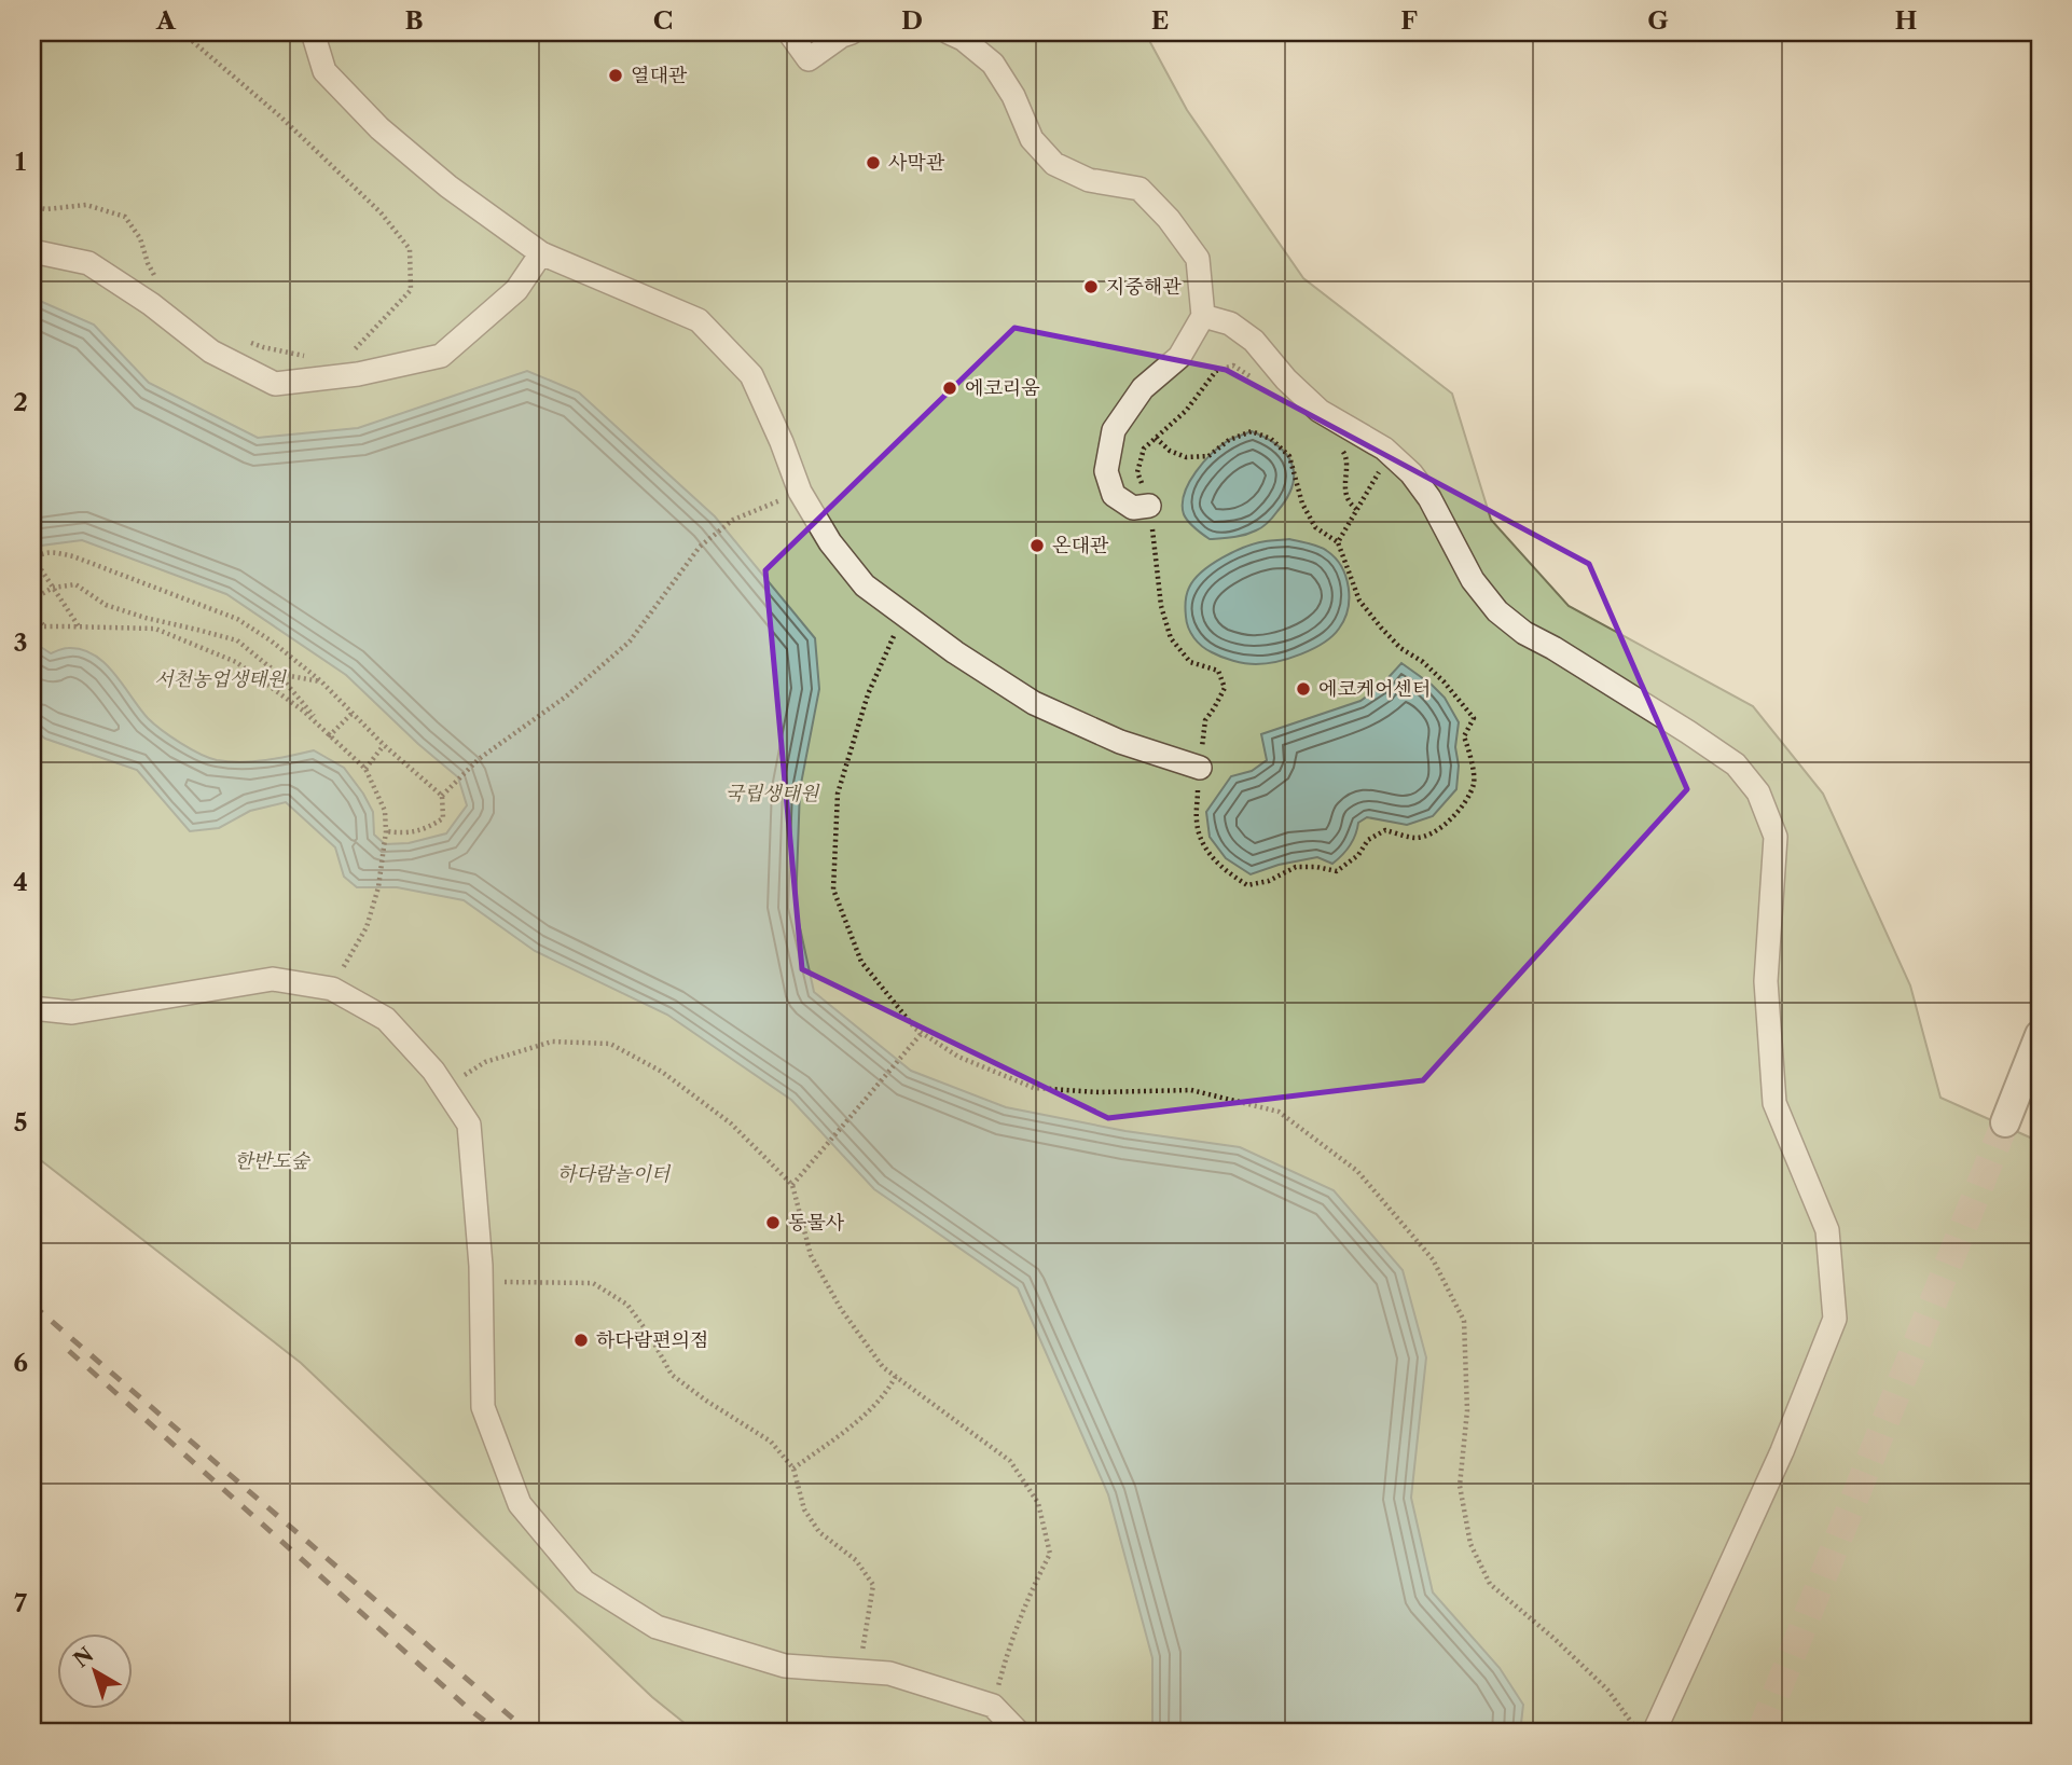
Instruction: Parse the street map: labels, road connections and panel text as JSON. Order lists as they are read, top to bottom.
{
  "parks": [
    "서천농업생태원",
    "국립생태원",
    "한반도숲",
    "하다람놀이터"
  ],
  "places": [
    "열대관",
    "사막관",
    "지중해관",
    "에코리움",
    "온대관",
    "에코케어센터",
    "동물사",
    "하다람편의점"
  ],
  "north": "top left",
  "grid": {
    "columns": [
      "A",
      "B",
      "C",
      "D",
      "E",
      "F",
      "G",
      "H"
    ],
    "rows": [
      "1",
      "2",
      "3",
      "4",
      "5",
      "6",
      "7"
    ]
  }
}
